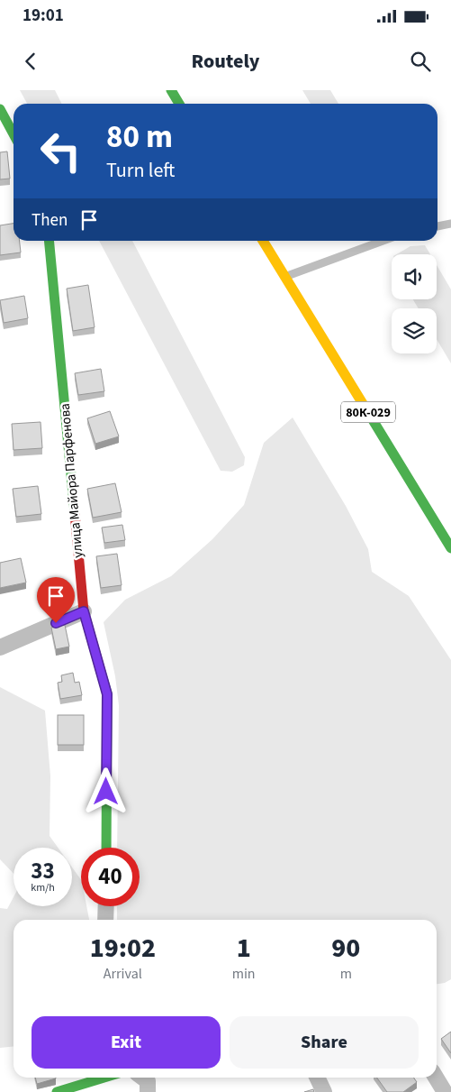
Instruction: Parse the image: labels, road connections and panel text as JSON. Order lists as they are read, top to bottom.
{
  "streets": {
    "street": ["80К-029", "улица Майора Парфенова"]
  },
  "page": {
    "status": "19:01",
    "header": "Routely",
    "turn": ["80 m", "Turn left"],
    "then": "Then",
    "speed": "33 km/h",
    "limit": "40",
    "eta": [
      "19:02",
      "Arrival",
      "1",
      "min",
      "90",
      "m"
    ],
    "buttons": ["Exit", "Share"]
  }
}
